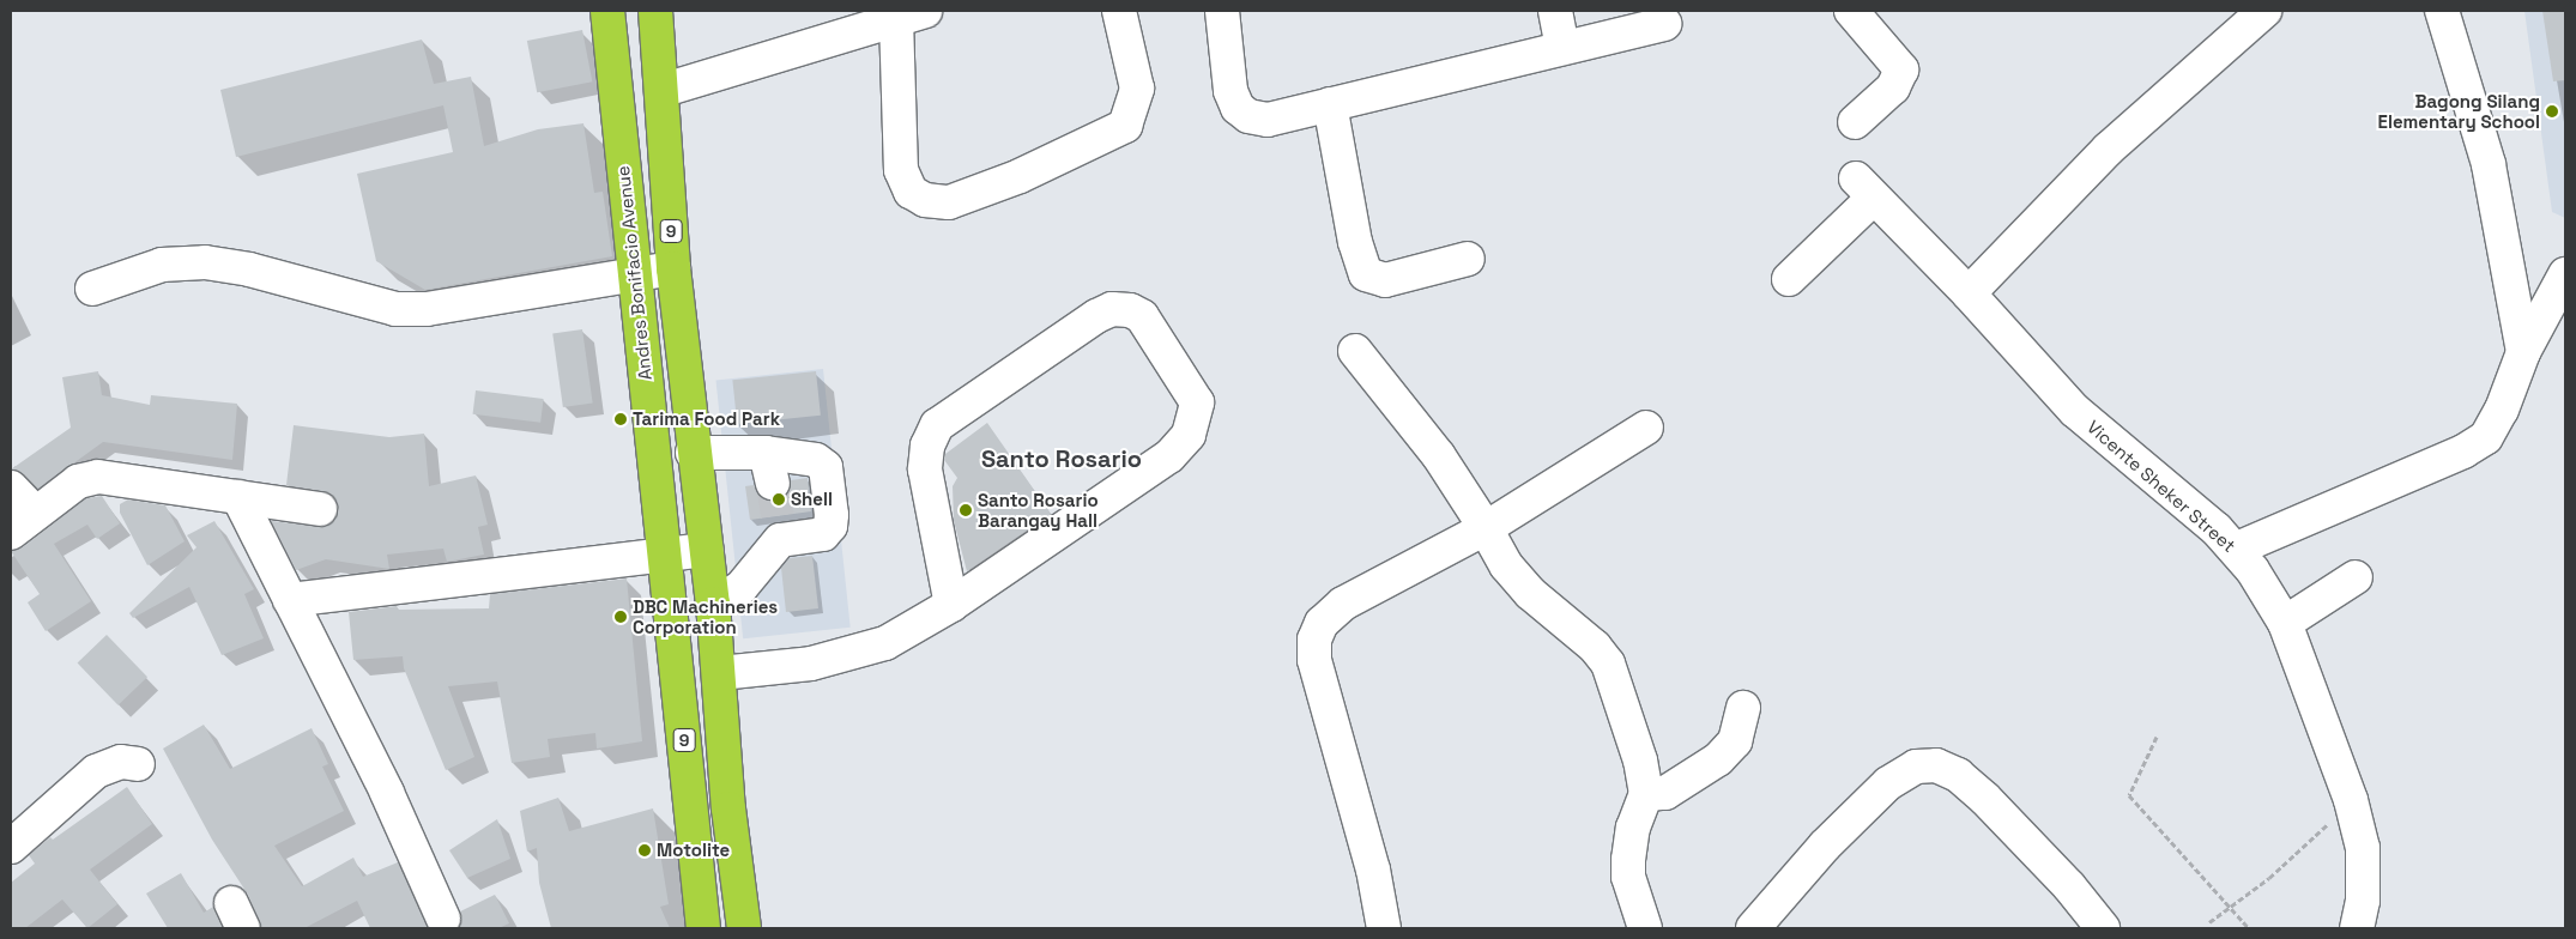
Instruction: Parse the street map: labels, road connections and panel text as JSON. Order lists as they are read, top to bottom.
{
  "streets": {
    "highway": ["9", "Andres Bonifacio Avenue"],
    "street": ["Vicente Sheker Street"]
  },
  "districts": ["Santo Rosario"],
  "places": [
    "Bagong Silang Elementary School",
    "Tarima Food Park",
    "Shell",
    "Santo Rosario Barangay Hall",
    "DBC Machineries Corporation",
    "Motolite"
  ]
}
